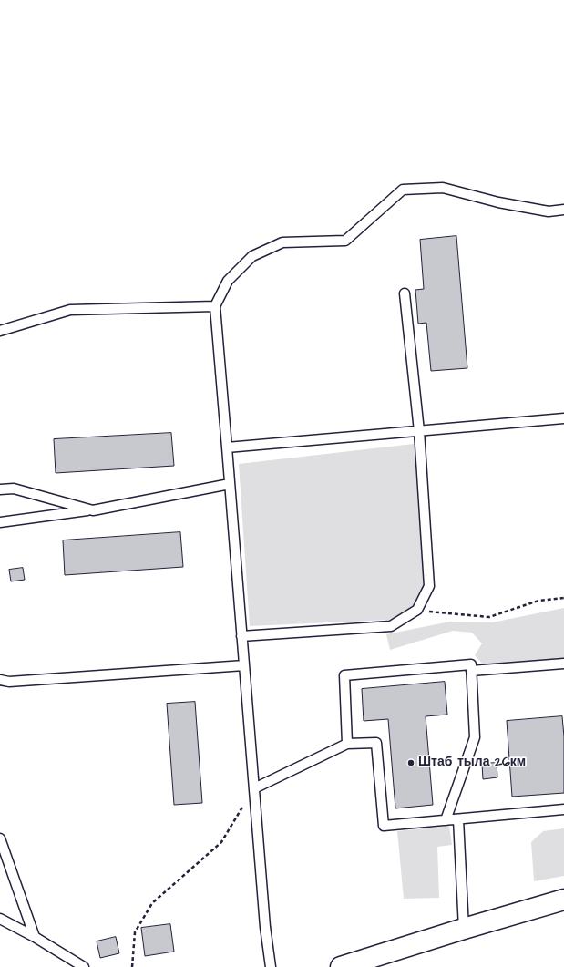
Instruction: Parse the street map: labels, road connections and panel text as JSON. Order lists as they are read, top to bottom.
{
  "places": ["Штаб тыла 26км"]
}
